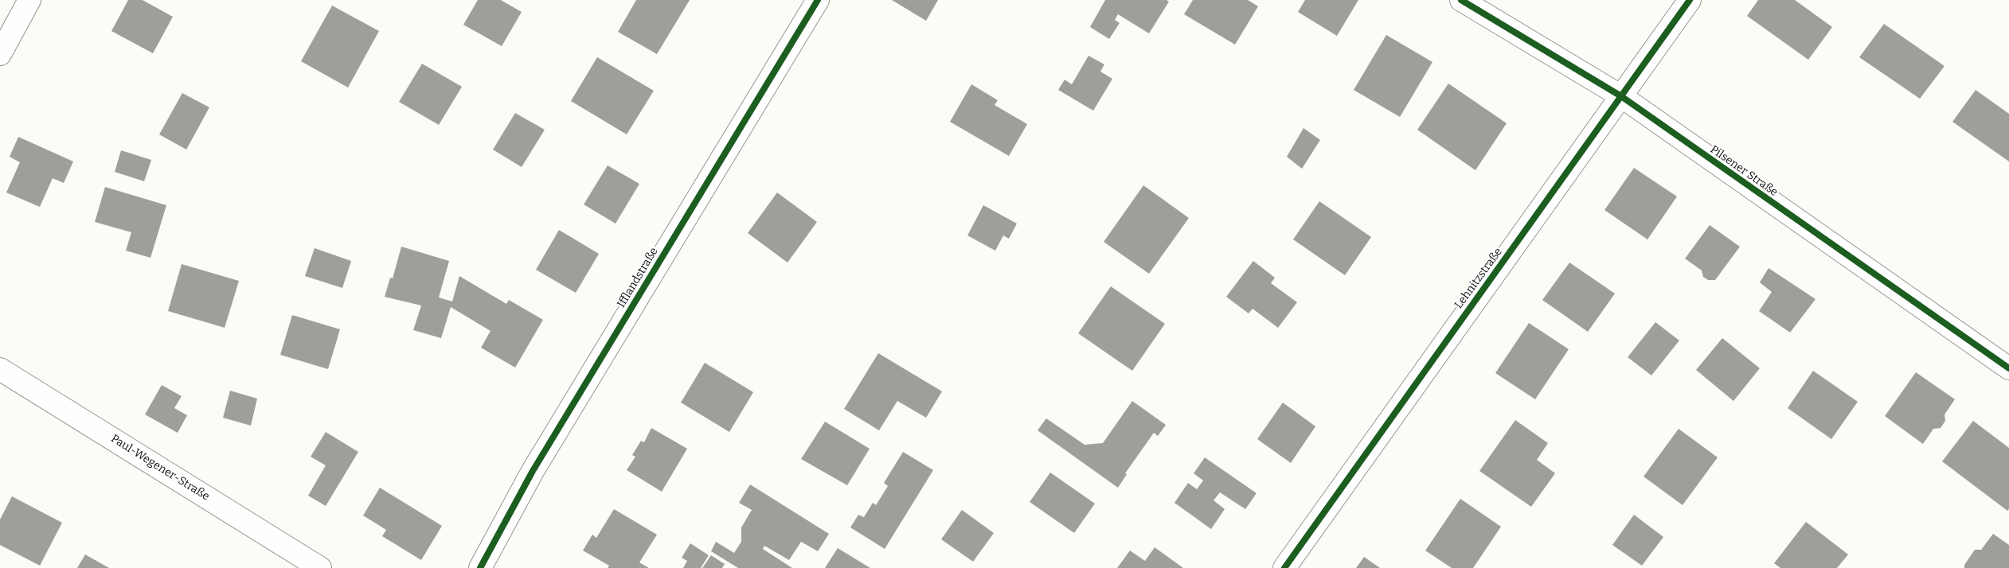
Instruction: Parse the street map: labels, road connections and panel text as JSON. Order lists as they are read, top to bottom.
{
  "streets": {
    "street": [
      "Pilsener Straße",
      "Ifflandstraße",
      "Lehnitzstraße",
      "Paul-Wegener-Straße"
    ]
  },
  "crossings": [
    ["Pilsener Straße", "Lehnitzstraße"]
  ]
}
